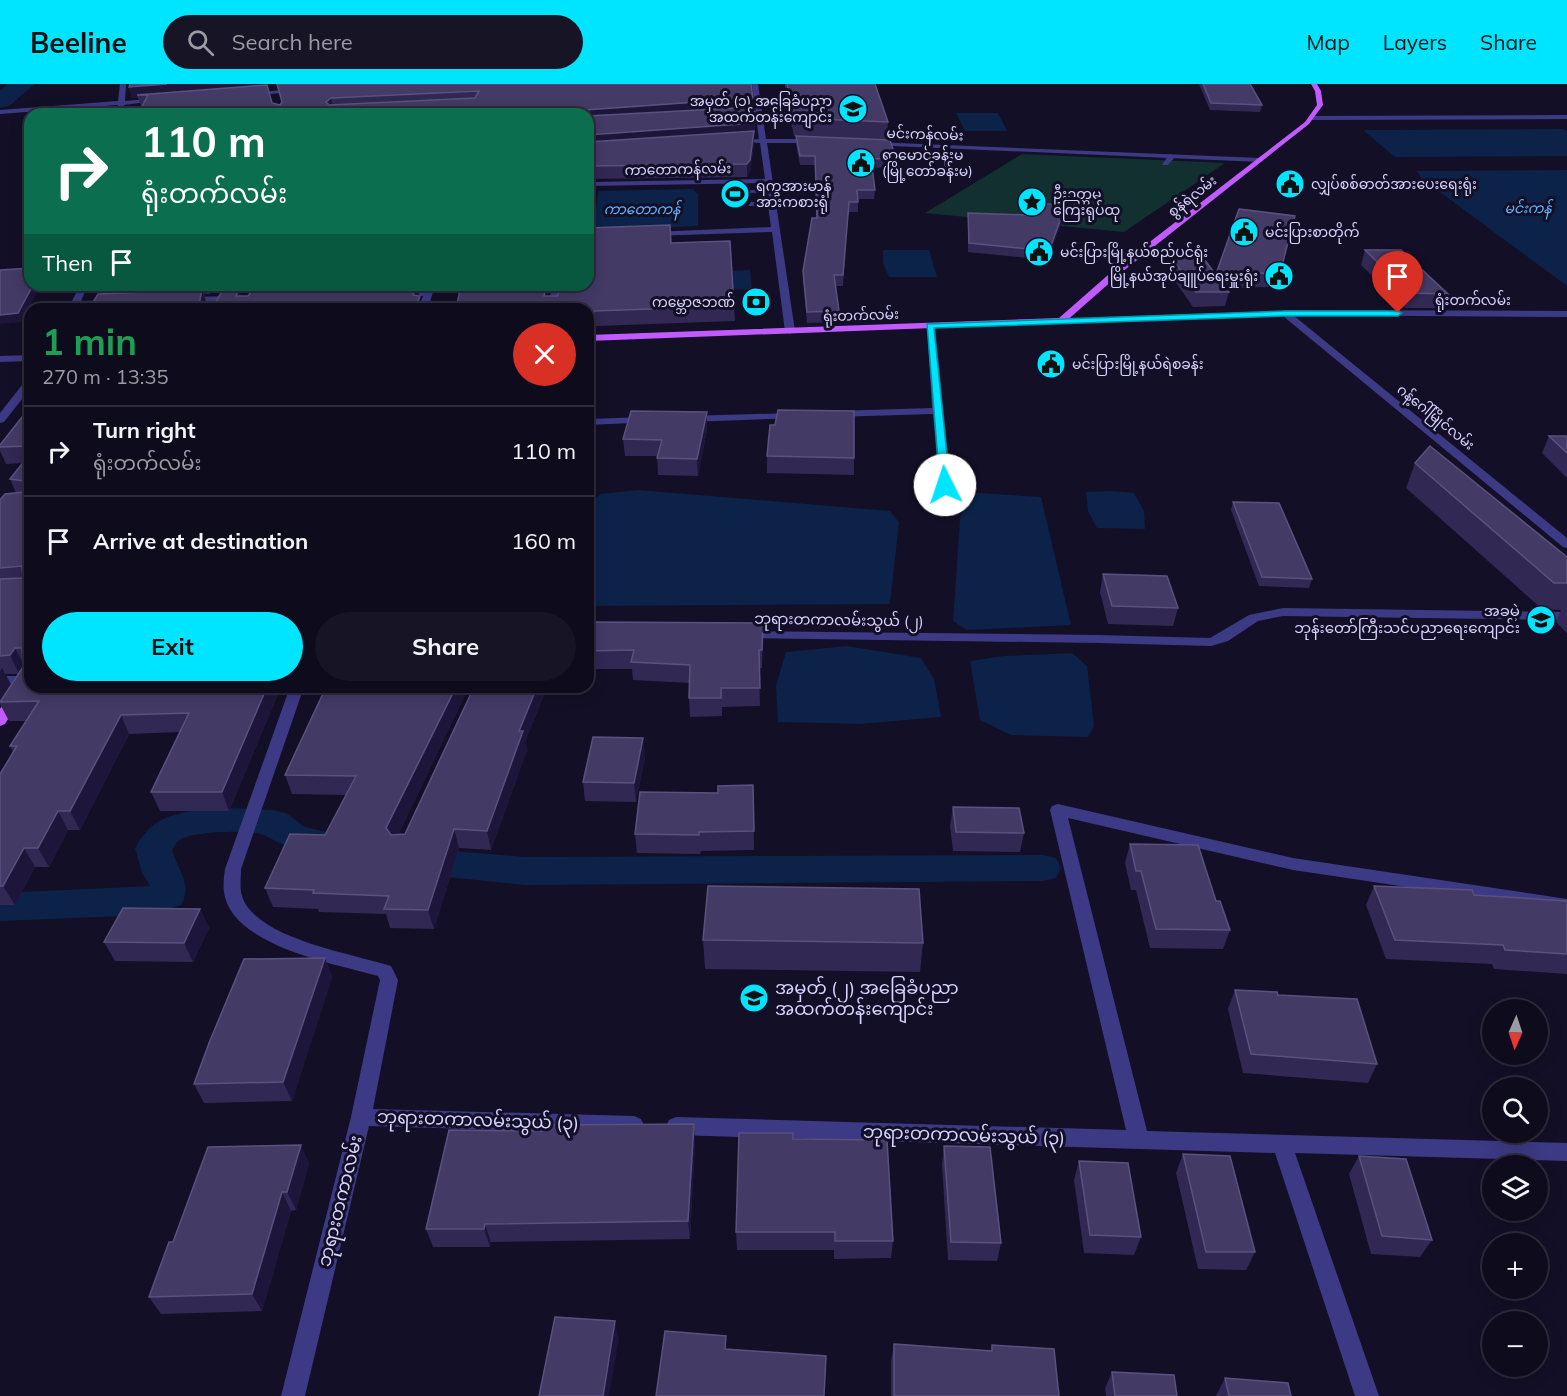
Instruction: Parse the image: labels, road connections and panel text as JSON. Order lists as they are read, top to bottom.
{
  "streets": {
    "main road": ["စွန်ရဲလမ်း", "ရုံးတက်လမ်း"],
    "street": [
      "မင်းကန်လမ်း",
      "ကာတောကန်လမ်း",
      "ဂန့်ဂေါ်မြိုင်လမ်း",
      "ဘုရားတကာလမ်းသွယ် (၂)",
      "ဘုရားတကာလမ်းသွယ် (၃)",
      "ဘုရားတကာလမ်း"
    ]
  },
  "crossings": [
    ["မင်းကန်လမ်း", "စွန်ရဲလမ်း"],
    ["စွန်ရဲလမ်း", "ရုံးတက်လမ်း"],
    ["ရုံးတက်လမ်း", "ဂန့်ဂေါ်မြိုင်လမ်း"],
    ["ဘုရားတကာလမ်းသွယ် (၃)", "ဘုရားတကာလမ်း"]
  ],
  "water": ["မင်းကန်", "ကာတောကန်"],
  "places": {
    "school or university": ["အမှတ် (၁) အခြေခံပညာ အထက်တန်းကျောင်း", "အခမဲ့ ဘုန်းတော်ကြီးသင်ပညာရေးကျောင်း", "အမှတ် (၂) အခြေခံပညာ အထက်တန်းကျောင်း"],
    "public building": [
      "ရာမောင်ခန်းမ (မြို့တော်ခန်းမ)",
      "လျှပ်စစ်ဓာတ်အားပေးရေးရုံး",
      "မင်းပြားစာတိုက်",
      "မင်းပြားမြို့နယ်စည်ပင်ရုံး",
      "မြို့နယ်အုပ်ချူပ်ရေးမှူးရုံး",
      "မင်းပြားမြို့နယ်ရဲစခန်း"
    ],
    "sports": ["ရက္ခအားမာန် အားကစားရုံ"],
    "place": ["ဦးဥတ္တမ ကြေးရုပ်ထု"],
    "bank": ["ကမ္ဘောဇဘဏ်"]
  },
  "north": "bottom",
  "page": {
    "header": "Beeline",
    "search": "Search here",
    "nav": ["Map", "Layers", "Share"],
    "turn": ["110 m", "ရုံးတက်လမ်း"],
    "then": "Then",
    "heading": ["1 min", "270 m · 13:35"],
    "list": [
      {
        "name": "Turn right",
        "note": "ရုံးတက်လမ်း",
        "value": "110 m"
      },
      {
        "name": "Arrive at destination",
        "value": "160 m"
      }
    ],
    "buttons": ["Exit", "Share"],
    "map_buttons": ["+", "−"]
  }
}
